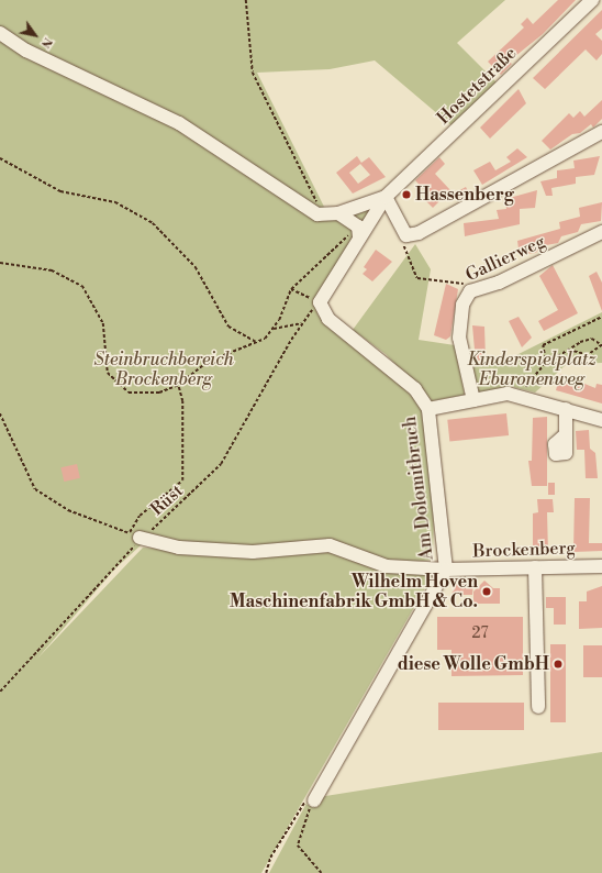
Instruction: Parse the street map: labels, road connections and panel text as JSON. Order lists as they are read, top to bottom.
{
  "streets": {
    "street": [
      "Hostetstraße",
      "Gallierweg",
      "Am Dolomitbruch",
      "Brockenberg"
    ],
    "path": ["Rüst"]
  },
  "crossings": [
    ["Hostetstraße", "Am Dolomitbruch"],
    ["Hostetstraße", "Rüst"],
    ["Am Dolomitbruch", "Rüst"],
    ["Am Dolomitbruch", "Brockenberg"],
    ["Rüst", "Brockenberg"]
  ],
  "parks": ["Steinbruchbereich Brockenberg", "Kinderspielplatz Eburonenweg"],
  "places": ["Hassenberg", "Wilhelm Hoven Maschinenfabrik GmbH & Co.", "diese Wolle GmbH"],
  "house_numbers": ["27"],
  "north": "bottom right"
}
